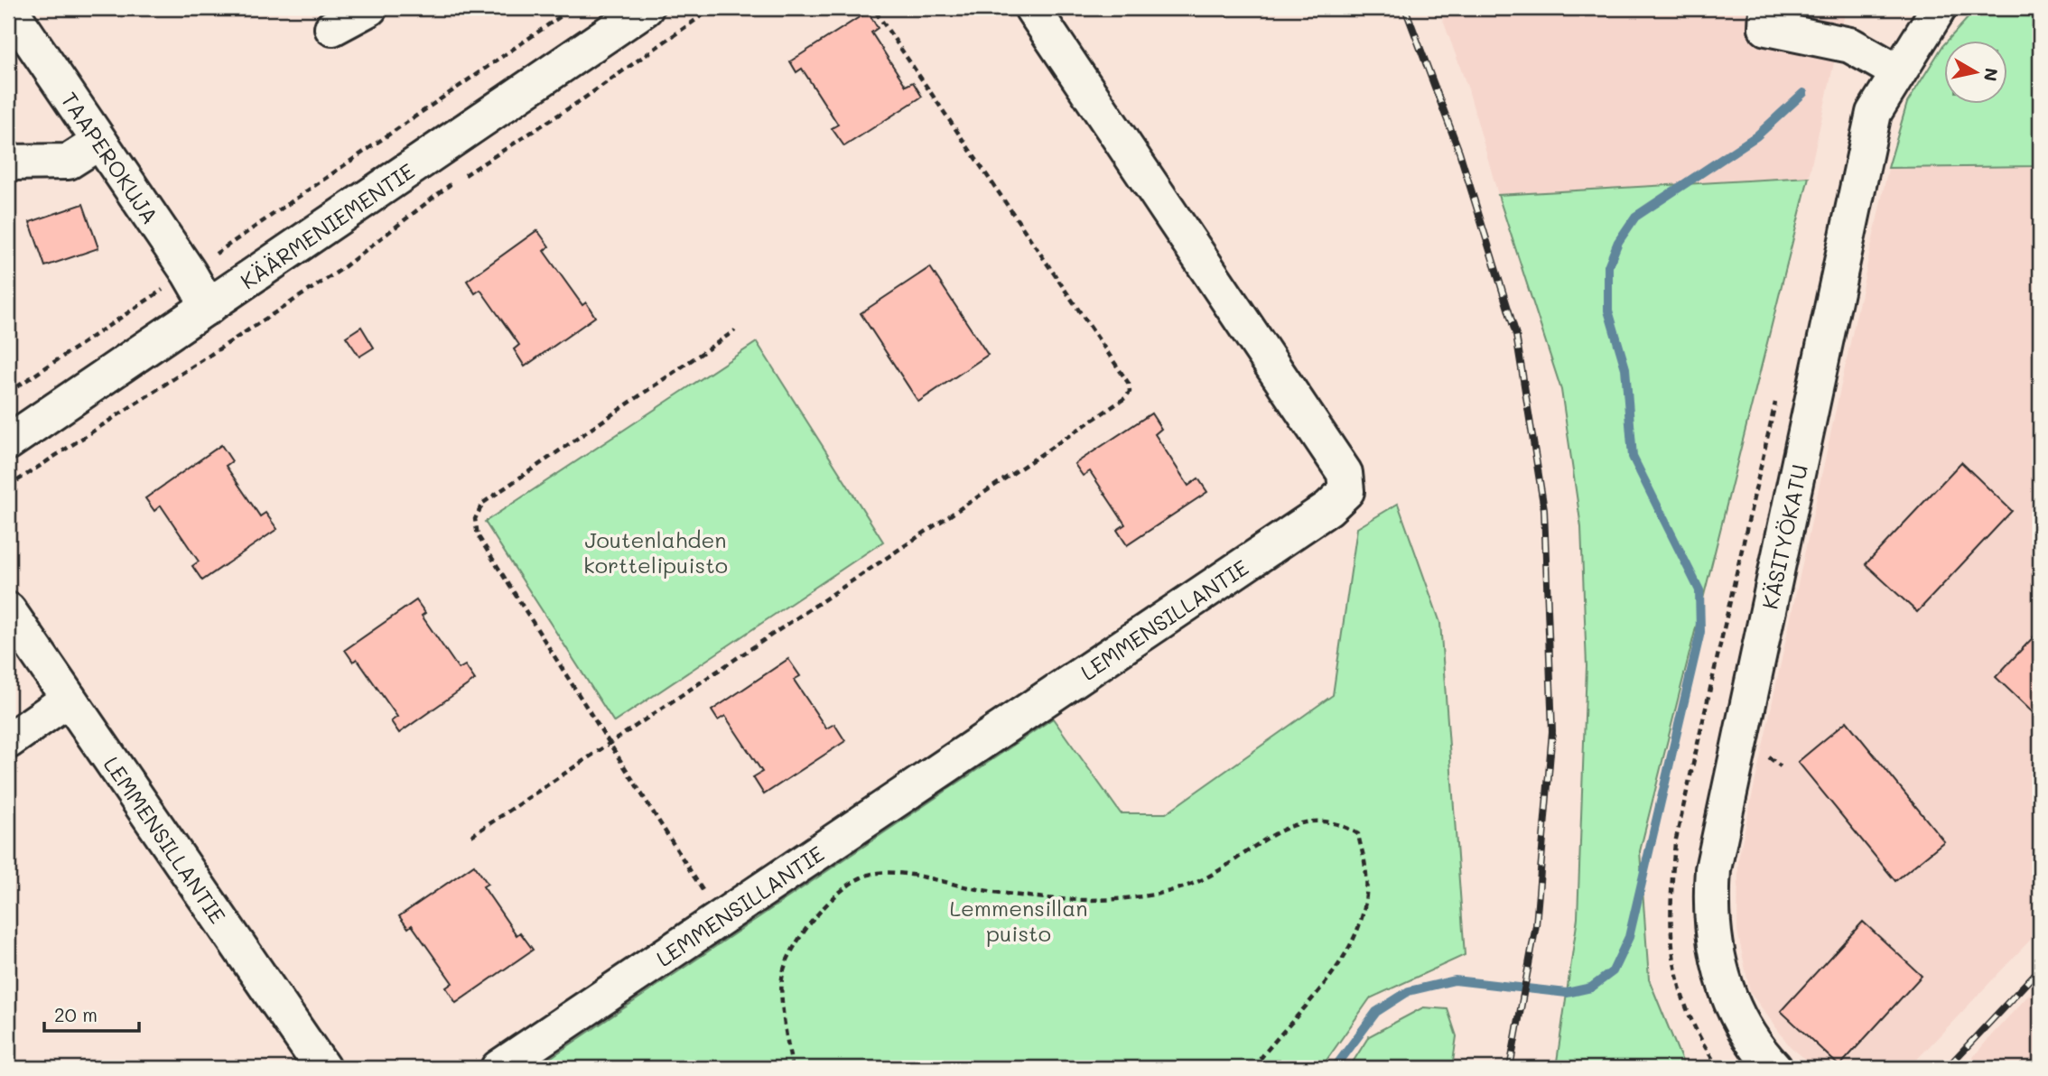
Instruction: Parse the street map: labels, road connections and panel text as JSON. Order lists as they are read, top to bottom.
{
  "streets": {
    "street": [
      "TAAPEROKUJA",
      "KÄÄRMENIEMENTIE",
      "KÄSITYÖKATU",
      "LEMMENSILLANTIE"
    ]
  },
  "crossings": [
    ["TAAPEROKUJA", "KÄÄRMENIEMENTIE"]
  ],
  "parks": ["Joutenlahden korttelipuisto", "Lemmensillan puisto"],
  "scale_bar": "20 m",
  "north": "right"
}
